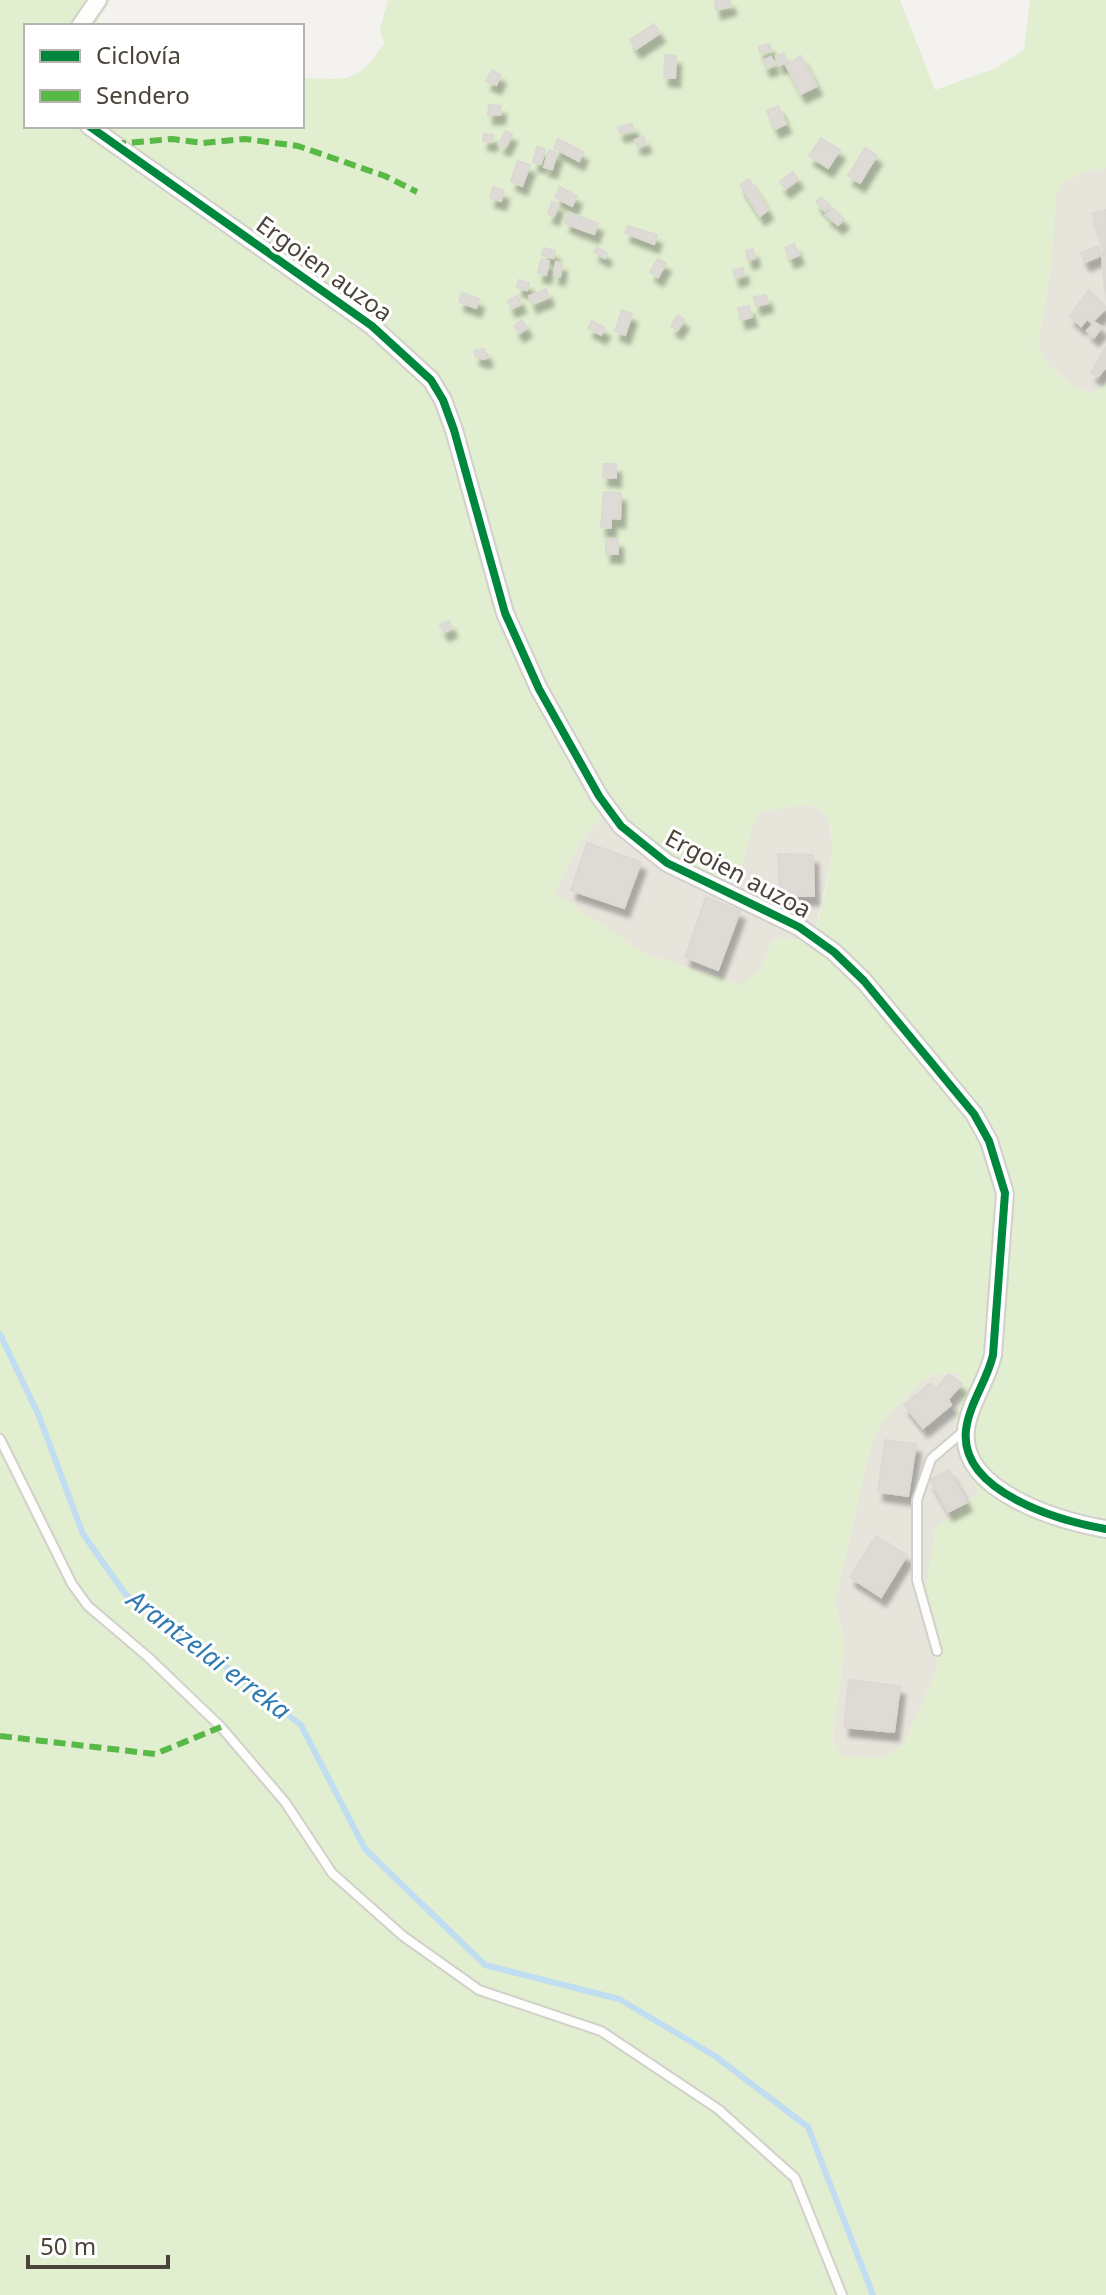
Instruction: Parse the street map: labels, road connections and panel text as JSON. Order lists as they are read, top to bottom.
{
  "streets": {
    "street": ["Ergoien auzoa"]
  },
  "water": ["Arantzelai erreka"],
  "legend": ["Ciclovía", "Sendero"],
  "scale_bar": "50 m"
}
